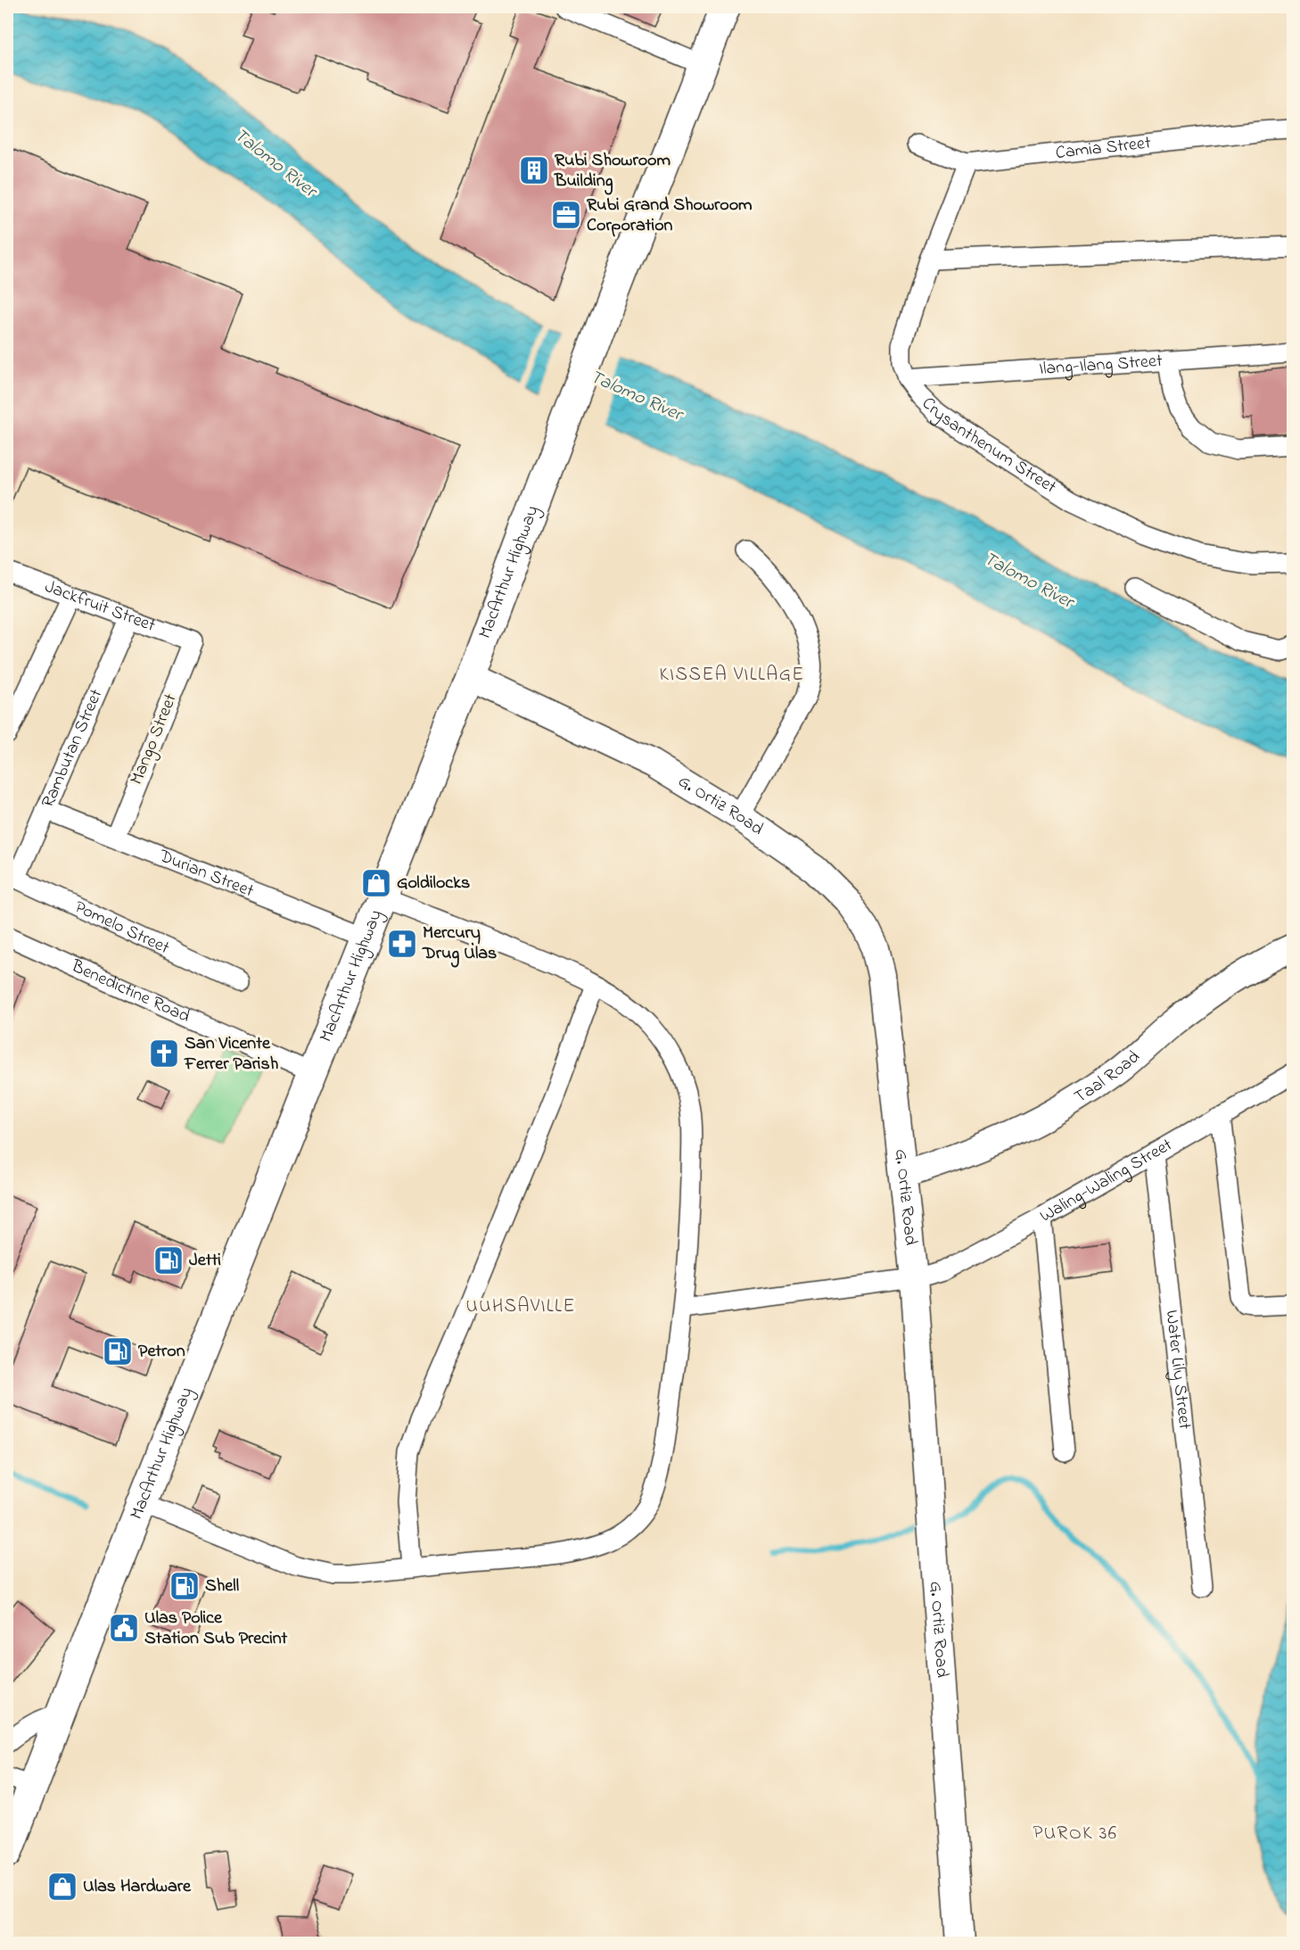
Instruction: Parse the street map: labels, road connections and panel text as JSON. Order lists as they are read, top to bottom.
{
  "streets": {
    "highway": ["MacArthur Highway"],
    "street": [
      "Camia Street",
      "Ilang-Ilang Street",
      "Crysanthenum Street",
      "Jackfruit Street",
      "Mango Street",
      "Rambutan Street",
      "G. Ortiz Road",
      "Durian Street",
      "Pomelo Street",
      "Benedictine Road",
      "Taal Road",
      "Waling-Waling Street",
      "Water Lily Street"
    ]
  },
  "crossings": [
    ["Camia Street", "Crysanthenum Street"],
    ["Ilang-Ilang Street", "Crysanthenum Street"],
    ["MacArthur Highway", "G. Ortiz Road"],
    ["MacArthur Highway", "Durian Street"],
    ["MacArthur Highway", "Benedictine Road"],
    ["Jackfruit Street", "Mango Street"],
    ["Jackfruit Street", "Rambutan Street"],
    ["Mango Street", "Durian Street"],
    ["Rambutan Street", "Durian Street"],
    ["Rambutan Street", "Pomelo Street"],
    ["G. Ortiz Road", "Taal Road"],
    ["G. Ortiz Road", "Waling-Waling Street"],
    ["Waling-Waling Street", "Water Lily Street"]
  ],
  "districts": ["KISSEA VILLAGE", "UUHSAVILLE", "PUROK 36"],
  "water": ["Talomo River"],
  "places": {
    "building": ["Rubi Showroom Building"],
    "office": ["Rubi Grand Showroom Corporation"],
    "shop": ["Goldilocks", "Ulas Hardware"],
    "pharmacy": ["Mercury Drug Ulas"],
    "church": ["San Vicente Ferrer Parish"],
    "fuel station": ["Jetti", "Petron", "Shell"],
    "public building": ["Ulas Police Station Sub Precint"]
  }
}
